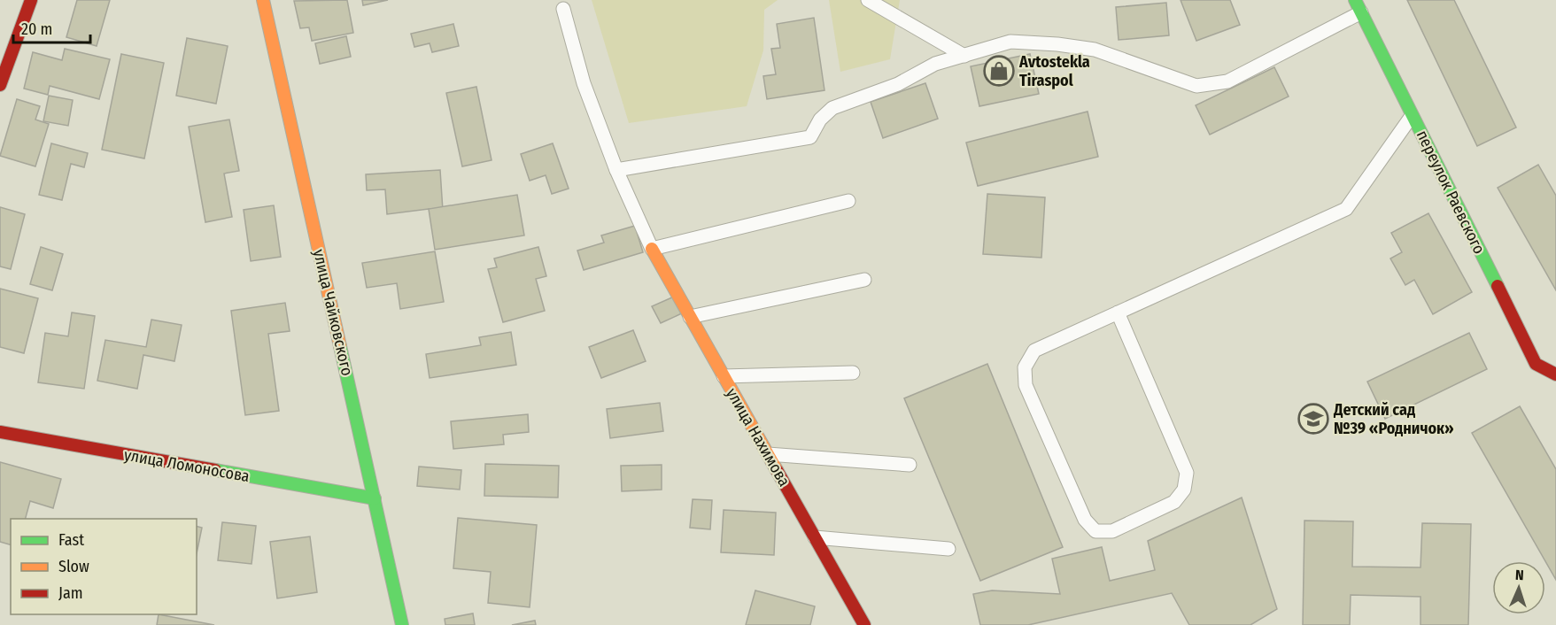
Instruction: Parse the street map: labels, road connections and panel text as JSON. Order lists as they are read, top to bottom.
{
  "streets": {
    "street": [
      "переулок Раевского",
      "улица Чайковского",
      "улица Нахимова",
      "улица Ломоносова"
    ]
  },
  "crossings": [
    ["улица Чайковского", "улица Ломоносова"]
  ],
  "places": {
    "shop": ["Avtostekla Tiraspol"],
    "school or university": ["Детский сад №39 «Родничок»"]
  },
  "legend": ["Fast", "Slow", "Jam"],
  "scale_bar": "20 m",
  "north": "top"
}
